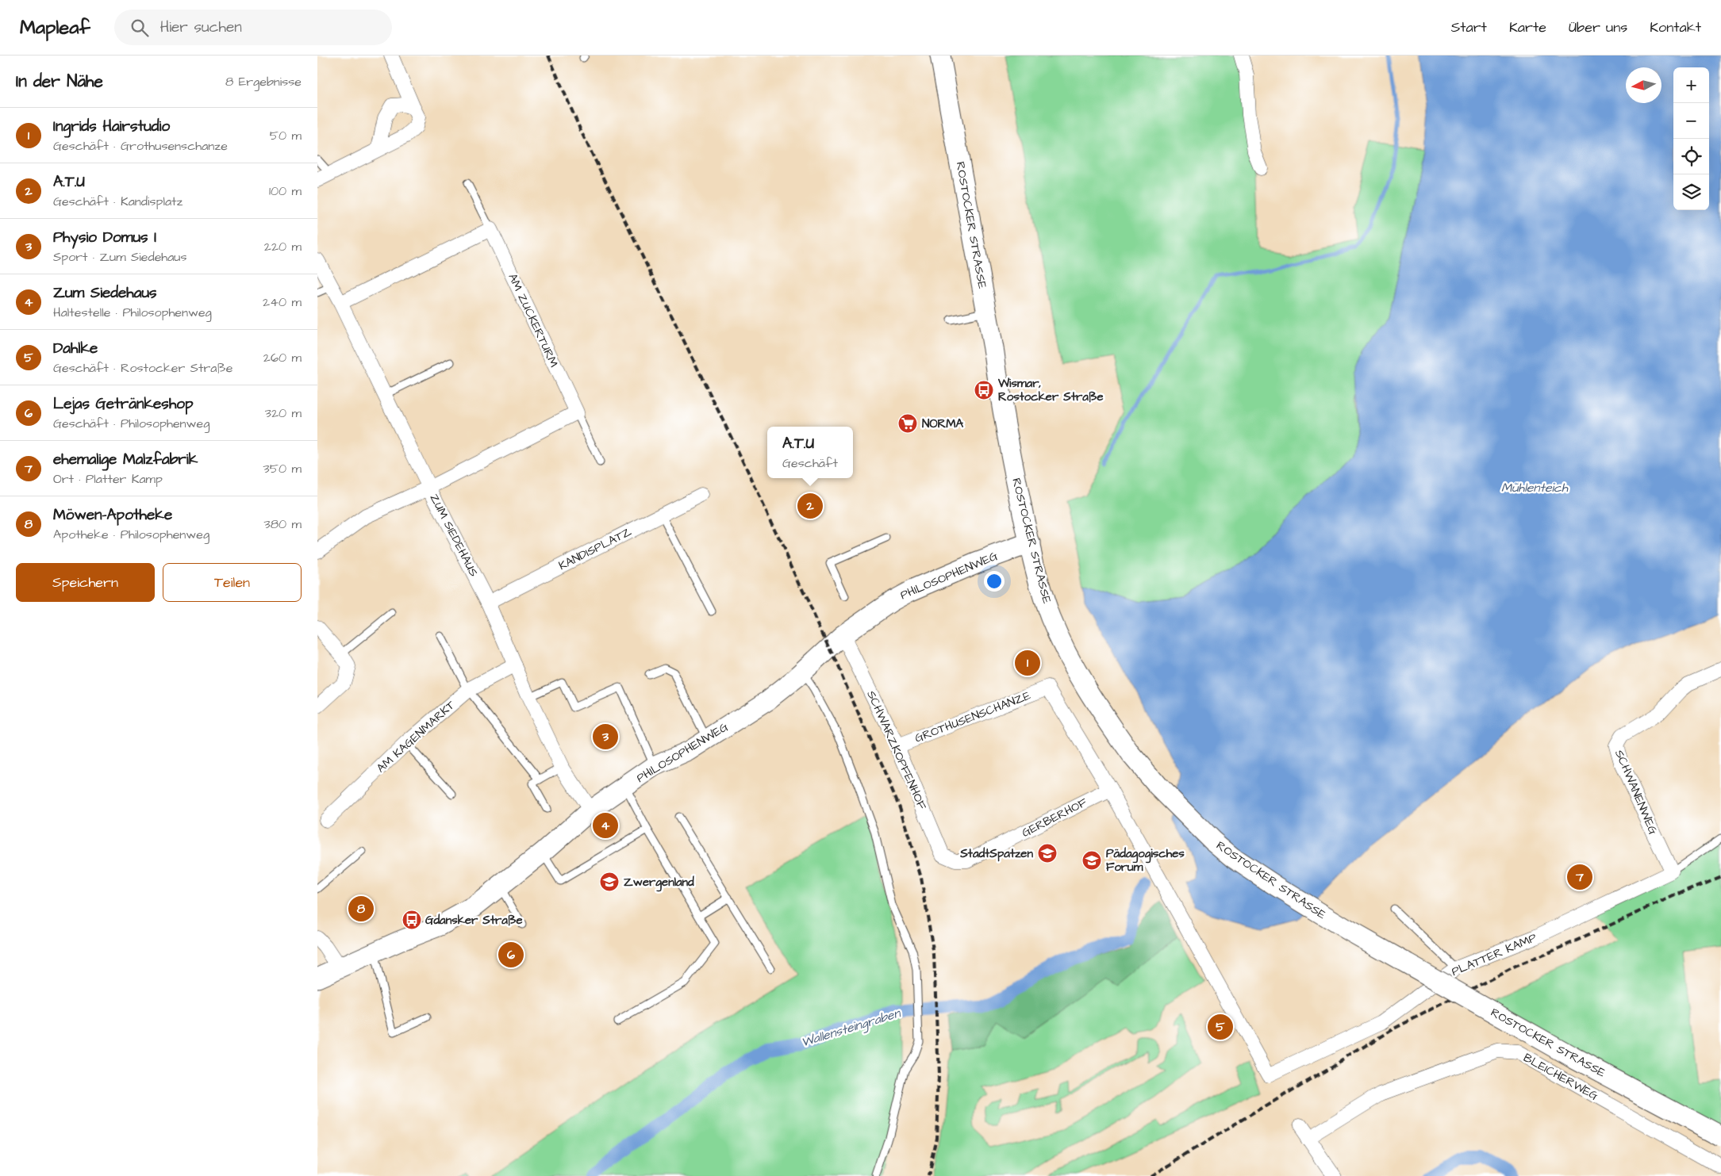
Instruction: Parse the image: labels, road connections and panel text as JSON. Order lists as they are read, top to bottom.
{
  "streets": {
    "main road": ["ROSTOCKER STRASSE", "PHILOSOPHENWEG"],
    "street": [
      "AM ZUCKERTURM",
      "ZUM SIEDEHAUS",
      "KANDISPLATZ",
      "GROTHUSENSCHANZE",
      "AM KAGENMARKT",
      "SCHWARZKOPFENHOF",
      "SCHWANENWEG",
      "GERBERHOF",
      "PLATTER KAMP",
      "BLEICHERWEG"
    ]
  },
  "crossings": [
    ["ROSTOCKER STRASSE", "PHILOSOPHENWEG"],
    ["ZUM SIEDEHAUS", "KANDISPLATZ"],
    ["ZUM SIEDEHAUS", "PHILOSOPHENWEG"],
    ["ZUM SIEDEHAUS", "AM KAGENMARKT"],
    ["PHILOSOPHENWEG", "SCHWARZKOPFENHOF"],
    ["GROTHUSENSCHANZE", "SCHWARZKOPFENHOF"],
    ["GROTHUSENSCHANZE", "GERBERHOF"],
    ["GROTHUSENSCHANZE", "PLATTER KAMP"],
    ["SCHWARZKOPFENHOF", "GERBERHOF"],
    ["SCHWANENWEG", "PLATTER KAMP"],
    ["GERBERHOF", "PLATTER KAMP"]
  ],
  "water": ["Mühlenteich", "Wallensteingraben"],
  "places": {
    "bus stop": ["Wismar, Rostocker Straße", "Gdansker Straße"],
    "supermarket": ["NORMA"],
    "school or university": ["StadtSpatzen", "Pädagogisches Forum", "Zwergenland"]
  },
  "north": "left",
  "page": {
    "header": "Mapleaf",
    "search": "Hier suchen",
    "nav": [
      "Start",
      "Karte",
      "Über uns",
      "Kontakt"
    ],
    "heading": ["In der Nähe", "8 Ergebnisse"],
    "map_buttons": ["+", "−"],
    "list": [
      {
        "mark": "1",
        "name": "Ingrids Hairstudio",
        "note": "Geschäft · Grothusenschanze",
        "value": "50 m"
      },
      {
        "mark": "2",
        "name": "A.T.U",
        "note": "Geschäft · Kandisplatz",
        "value": "100 m"
      },
      {
        "mark": "3",
        "name": "Physio Domus I",
        "note": "Sport · Zum Siedehaus",
        "value": "220 m"
      },
      {
        "mark": "4",
        "name": "Zum Siedehaus",
        "note": "Haltestelle · Philosophenweg",
        "value": "240 m"
      },
      {
        "mark": "5",
        "name": "Dahlke",
        "note": "Geschäft · Rostocker Straße",
        "value": "260 m"
      },
      {
        "mark": "6",
        "name": "Lejas Getränkeshop",
        "note": "Geschäft · Philosophenweg",
        "value": "320 m"
      },
      {
        "mark": "7",
        "name": "ehemalige Malzfabrik",
        "note": "Ort · Platter Kamp",
        "value": "350 m"
      },
      {
        "mark": "8",
        "name": "Möwen-Apotheke",
        "note": "Apotheke · Philosophenweg",
        "value": "380 m"
      }
    ],
    "popup": ["A.T.U", "Geschäft"],
    "pins": [
      "2",
      "1",
      "3",
      "4",
      "7",
      "8",
      "6",
      "5"
    ],
    "buttons": ["Speichern", "Teilen"]
  }
}
